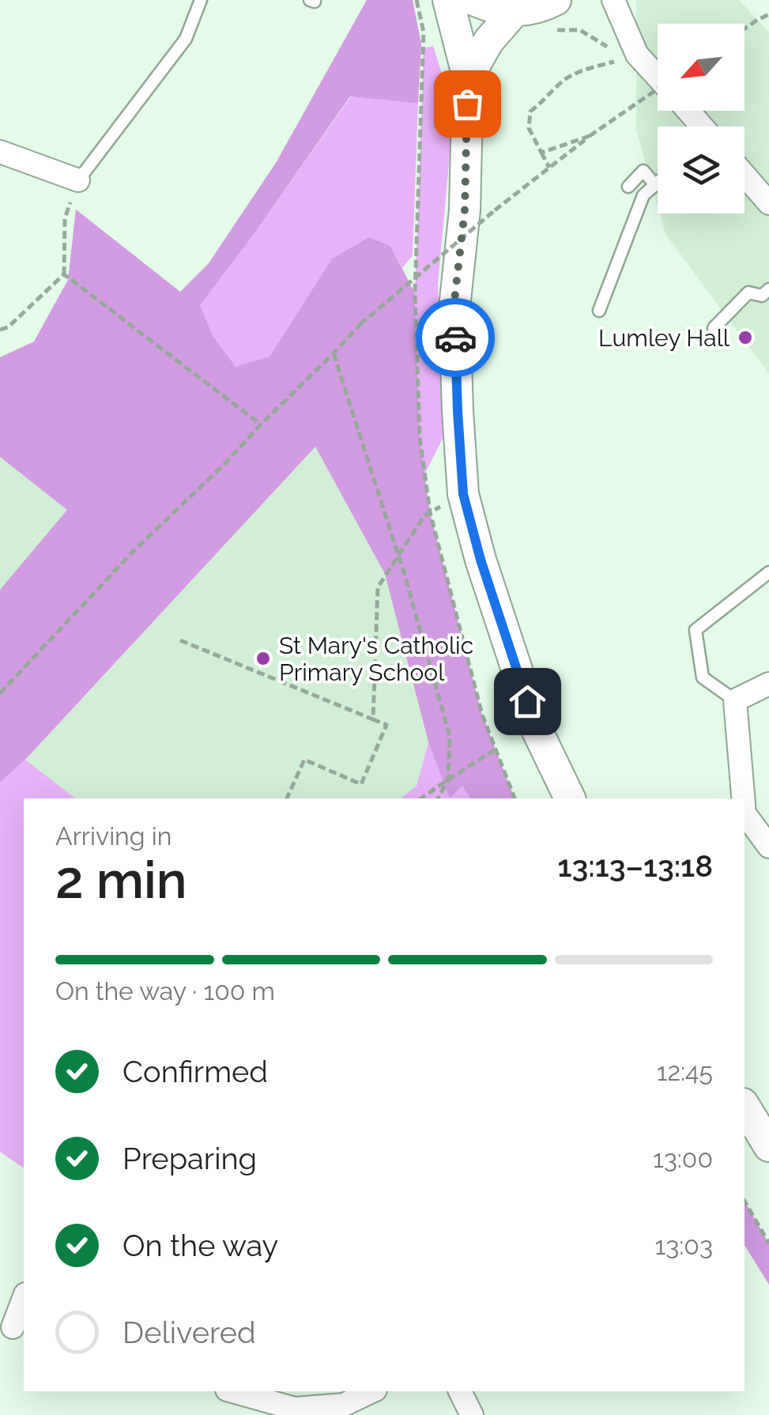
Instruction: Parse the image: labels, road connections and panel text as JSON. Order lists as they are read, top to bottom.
{
  "places": ["Lumley Hall", "St Mary's Catholic Primary School"],
  "north": "bottom left",
  "page": {
    "heading": ["2 min", "Arriving in", "13:13–13:18"],
    "bar": "On the way · 100 m",
    "list": [
      ["Confirmed", "12:45"],
      ["Preparing", "13:00"],
      ["On the way", "13:03"],
      "Delivered"
    ]
  }
}
